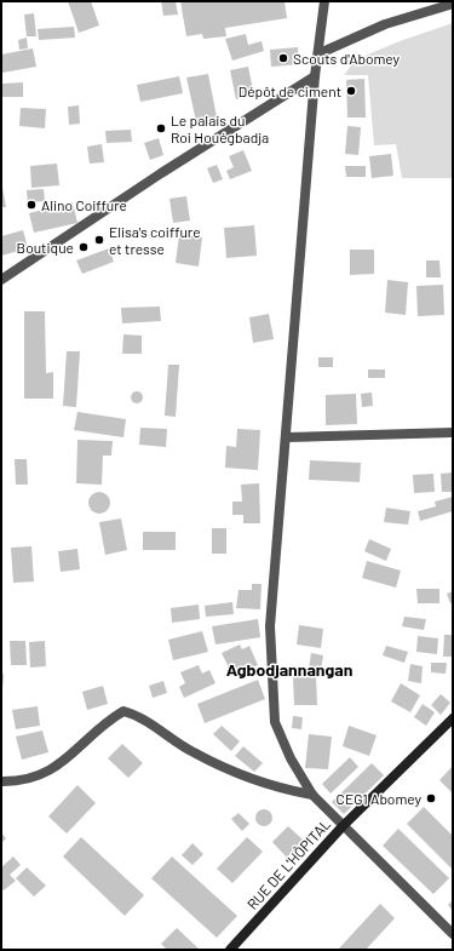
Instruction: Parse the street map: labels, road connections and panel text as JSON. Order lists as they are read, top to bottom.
{
  "streets": {
    "street": ["RUE DE L'HÔPITAL"]
  },
  "districts": ["Agbodjannangan"],
  "places": [
    "Scouts d'Abomey",
    "Dépôt de ciment",
    "Le palais du Roi Houégbadja",
    "Alino Coiffure",
    "Elisa's coiffure et tresse",
    "Boutique",
    "CEG1 Abomey"
  ]
}
